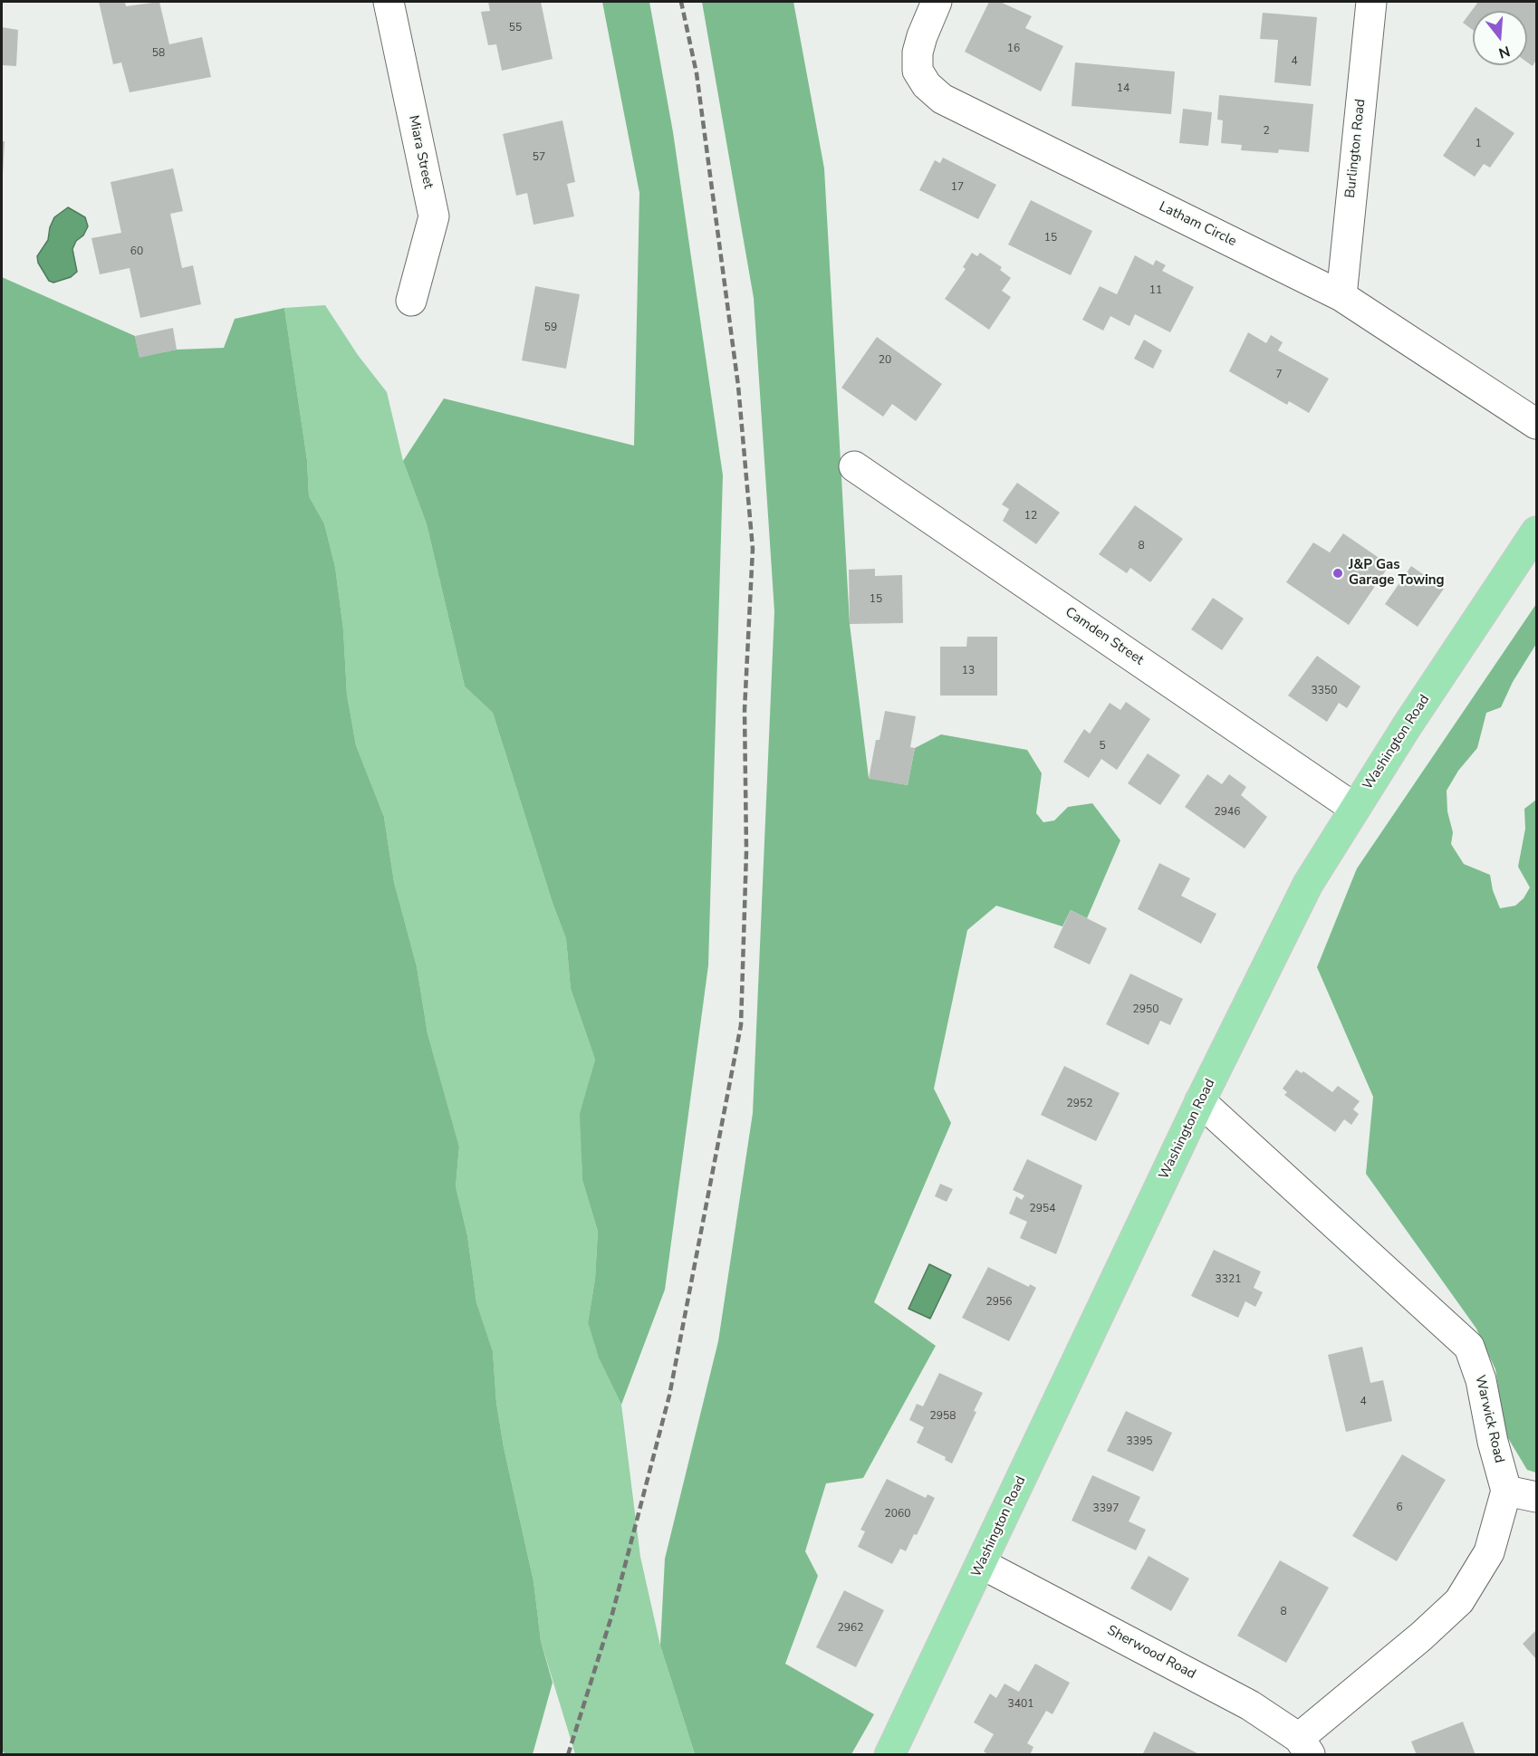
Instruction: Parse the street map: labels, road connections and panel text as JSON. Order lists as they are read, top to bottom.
{
  "streets": {
    "main road": ["Washington Road"],
    "street": [
      "Burlington Road",
      "Miara Street",
      "Latham Circle",
      "Camden Street",
      "Warwick Road",
      "Sherwood Road"
    ]
  },
  "crossings": [
    ["Burlington Road", "Latham Circle"],
    ["Camden Street", "Washington Road"],
    ["Washington Road", "Warwick Road"],
    ["Washington Road", "Sherwood Road"]
  ],
  "places": ["J&P Gas Garage Towing"],
  "house_numbers": [
    "55",
    "16",
    "58",
    "4",
    "14",
    "2",
    "1",
    "57",
    "17",
    "15",
    "60",
    "11",
    "59",
    "20",
    "7",
    "12",
    "8",
    "15",
    "13",
    "3350",
    "5",
    "2946",
    "2950",
    "2952",
    "2954",
    "3321",
    "2956",
    "4",
    "2958",
    "3395",
    "6",
    "3397",
    "2060",
    "8",
    "2962",
    "3401"
  ],
  "north": "bottom"
}
